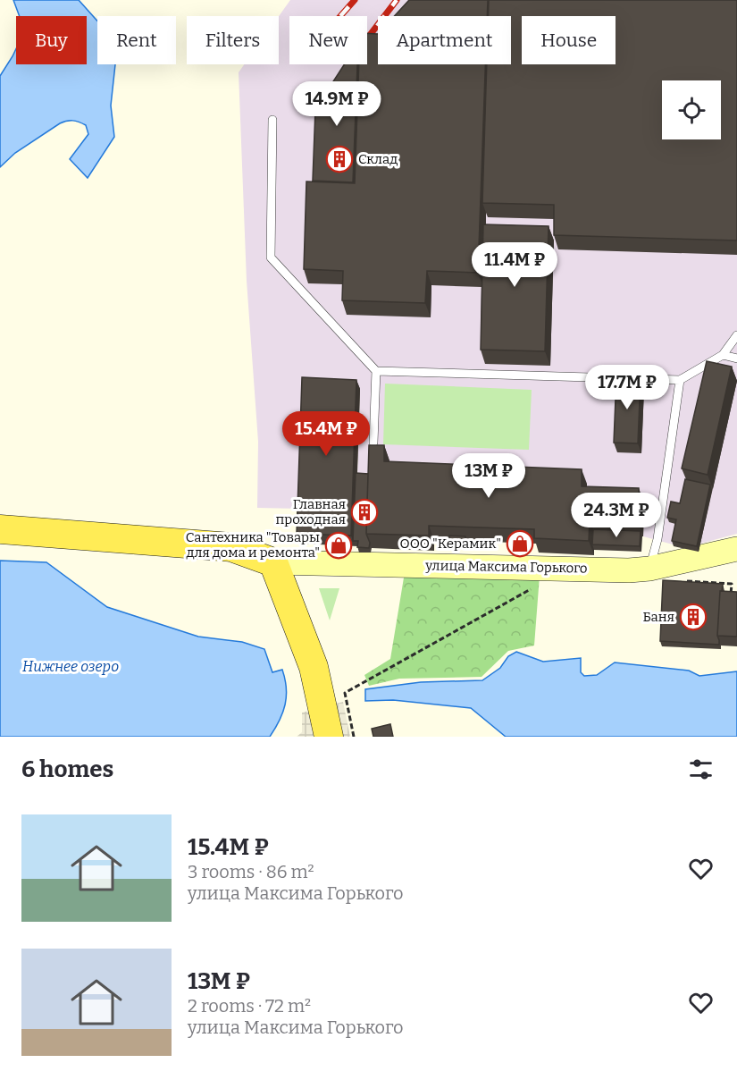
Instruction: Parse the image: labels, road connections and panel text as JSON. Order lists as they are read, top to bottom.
{
  "streets": {
    "street": ["улица Максима Горького"]
  },
  "water": ["Нижнее озеро"],
  "places": {
    "building": ["Склад", "Главная проходная", "Баня"],
    "shop": ["ООО \"Керамик\"", "Сантехника \"Товары для дома и ремонта\""]
  },
  "page": {
    "chip": [
      "Buy",
      "Rent",
      "Filters",
      "New",
      "Apartment",
      "House"
    ],
    "price": [
      "14.9M ₽",
      "11.4M ₽",
      "17.7M ₽",
      "15.4M ₽",
      "13M ₽",
      "24.3M ₽"
    ],
    "heading": "6 homes",
    "list": [
      {
        "name": "15.4M ₽",
        "note": "3 rooms · 86 m² · улица Максима Горького"
      },
      {
        "name": "13M ₽",
        "note": "2 rooms · 72 m² · улица Максима Горького"
      }
    ]
  }
}
